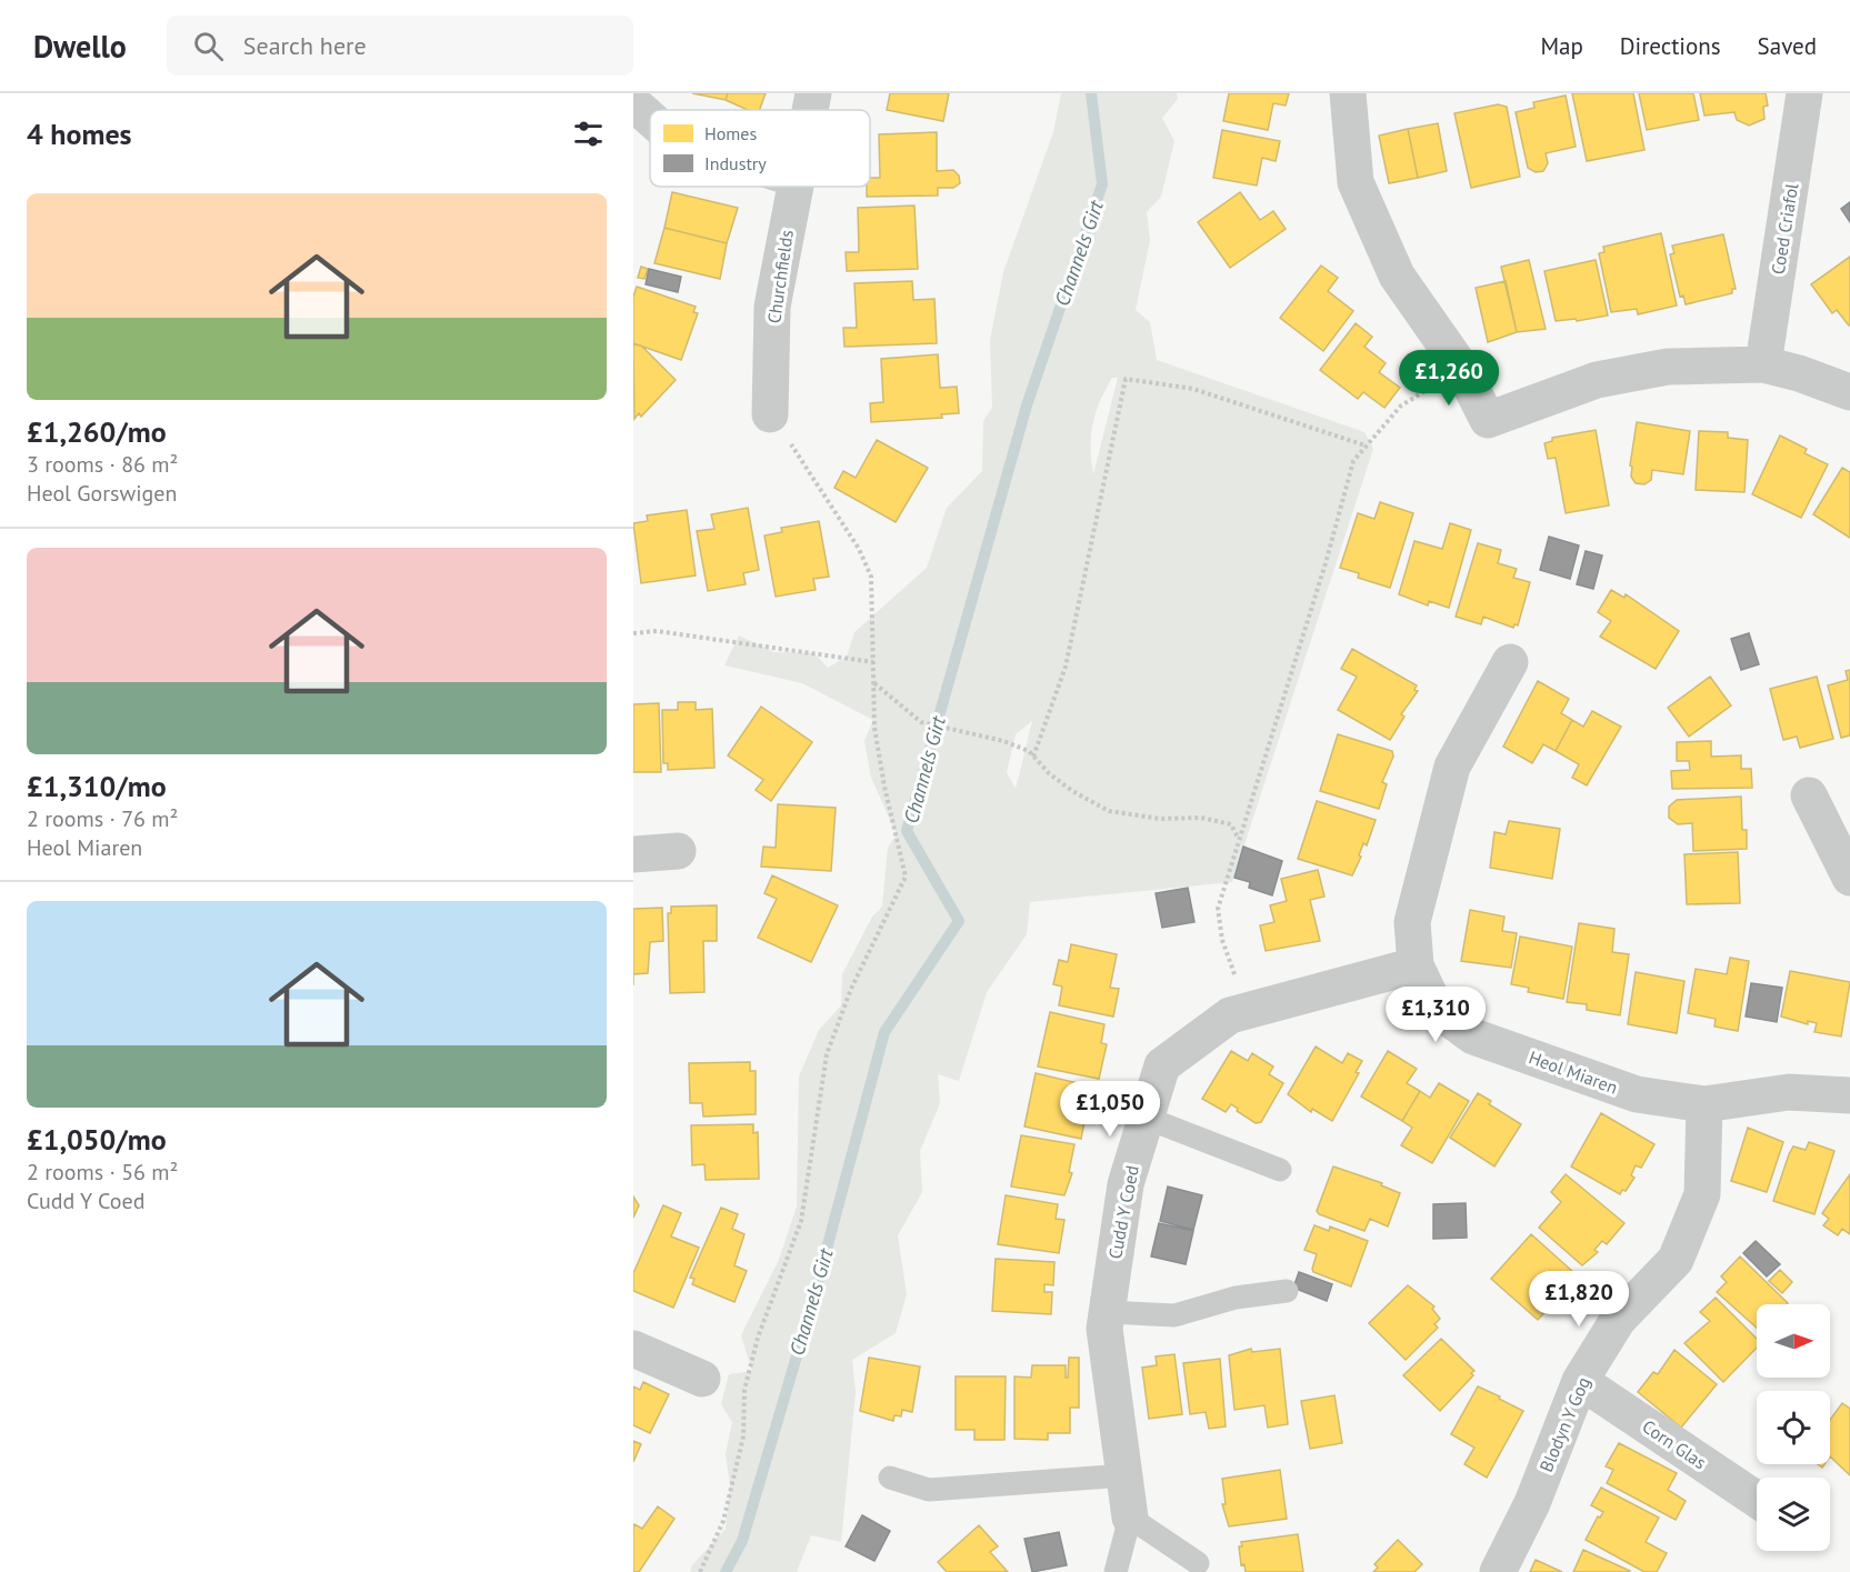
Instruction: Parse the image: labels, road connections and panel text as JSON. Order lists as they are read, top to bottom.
{
  "streets": {
    "street": [
      "Coed Criafol",
      "Churchfields",
      "Heol Miaren",
      "Cudd Y Coed",
      "Blodyn Y Gog",
      "Corn Glas"
    ]
  },
  "crossings": [
    ["Heol Miaren", "Cudd Y Coed"],
    ["Heol Miaren", "Blodyn Y Gog"],
    ["Blodyn Y Gog", "Corn Glas"]
  ],
  "water": ["Channels Girt"],
  "legend": ["Homes", "Industry"],
  "north": "right",
  "page": {
    "header": "Dwello",
    "search": "Search here",
    "nav": ["Map", "Directions", "Saved"],
    "heading": "4 homes",
    "list": [
      {
        "name": "£1,260/mo",
        "note": "3 rooms · 86 m² · Heol Gorswigen"
      },
      {
        "name": "£1,310/mo",
        "note": "2 rooms · 76 m² · Heol Miaren"
      },
      {
        "name": "£1,050/mo",
        "note": "2 rooms · 56 m² · Cudd Y Coed"
      }
    ],
    "price": [
      "£1,260",
      "£1,310",
      "£1,050",
      "£1,820"
    ]
  }
}
